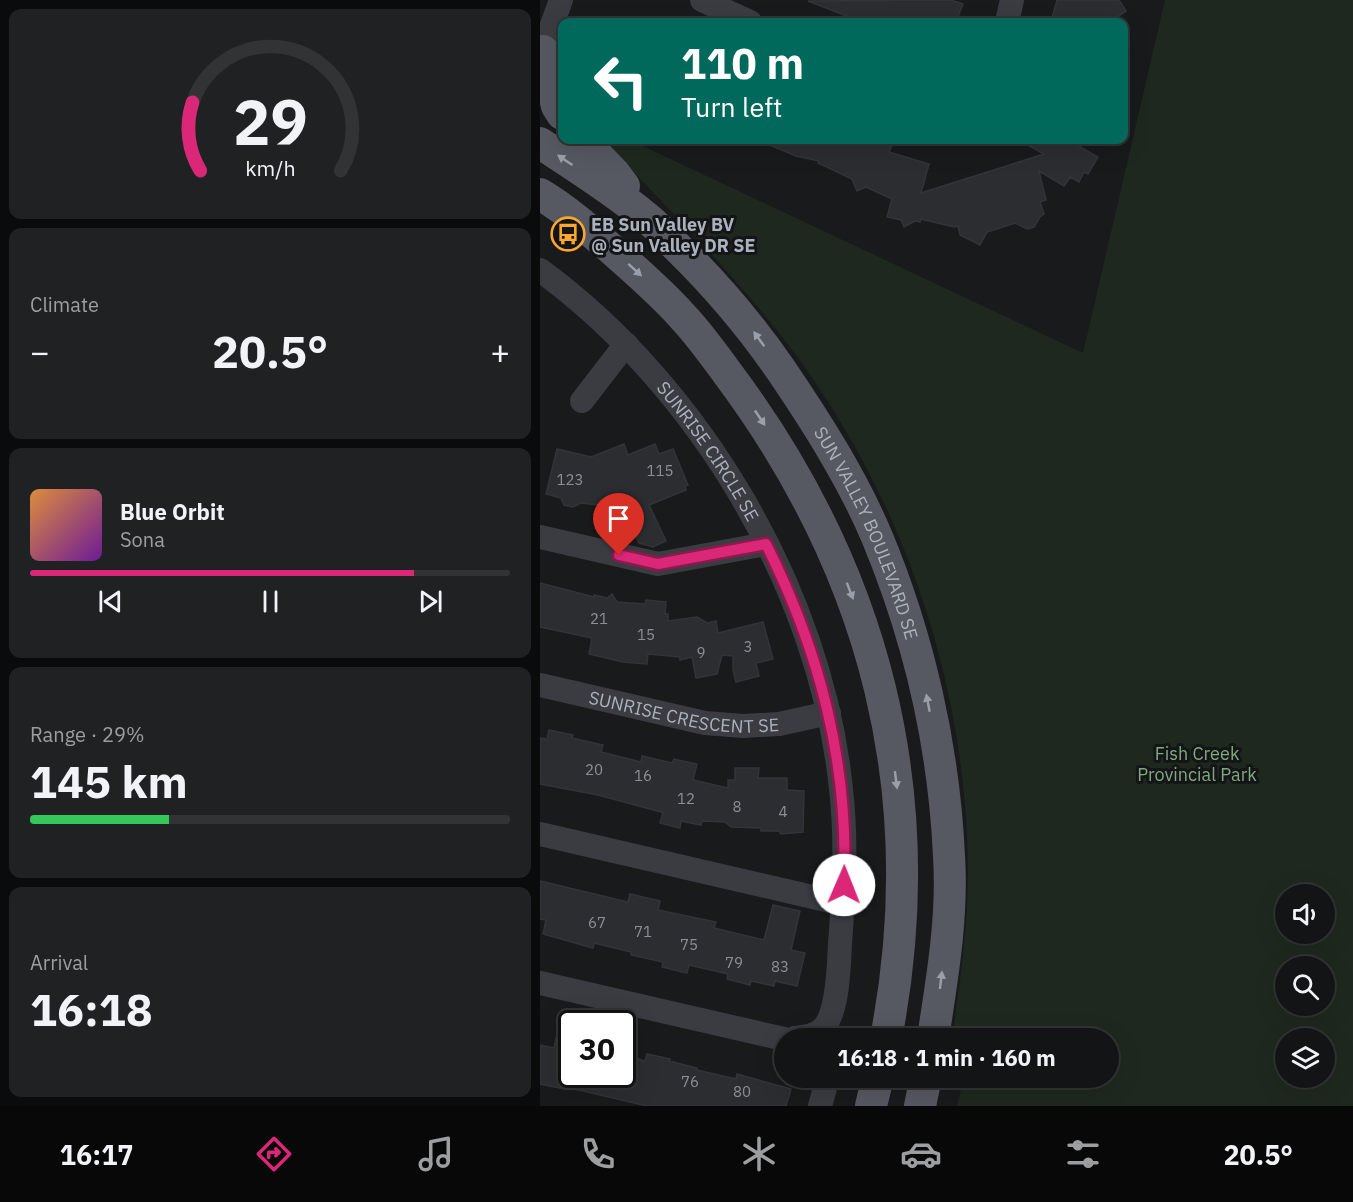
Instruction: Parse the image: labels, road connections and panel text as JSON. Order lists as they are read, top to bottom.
{
  "streets": {
    "main road": ["SUN VALLEY BOULEVARD SE"],
    "street": ["SUNRISE CIRCLE SE", "SUNRISE CRESCENT SE"]
  },
  "crossings": [
    ["SUNRISE CIRCLE SE", "SUNRISE CRESCENT SE"]
  ],
  "parks": ["Fish Creek Provincial Park"],
  "places": {
    "bus stop": ["EB Sun Valley BV @ Sun Valley DR SE"]
  },
  "house_numbers": [
    "115",
    "123",
    "21",
    "15",
    "3",
    "9",
    "20",
    "16",
    "12",
    "8",
    "4",
    "67",
    "71",
    "75",
    "79",
    "83",
    "76",
    "80"
  ],
  "page": {
    "turn": ["110 m", "Turn left"],
    "tile": [
      "Climate",
      ["Range · 29%", "145 km"],
      ["Arrival", "16:18"]
    ],
    "heat": ["−", "20.5°", "+"],
    "song": ["Blue Orbit", "Sona"],
    "limit": "30",
    "trip": "16:18 · 1 min · 160 m",
    "tabs": ["16:17", "20.5°"],
    "gauge": ["29", "km/h"]
  }
}
